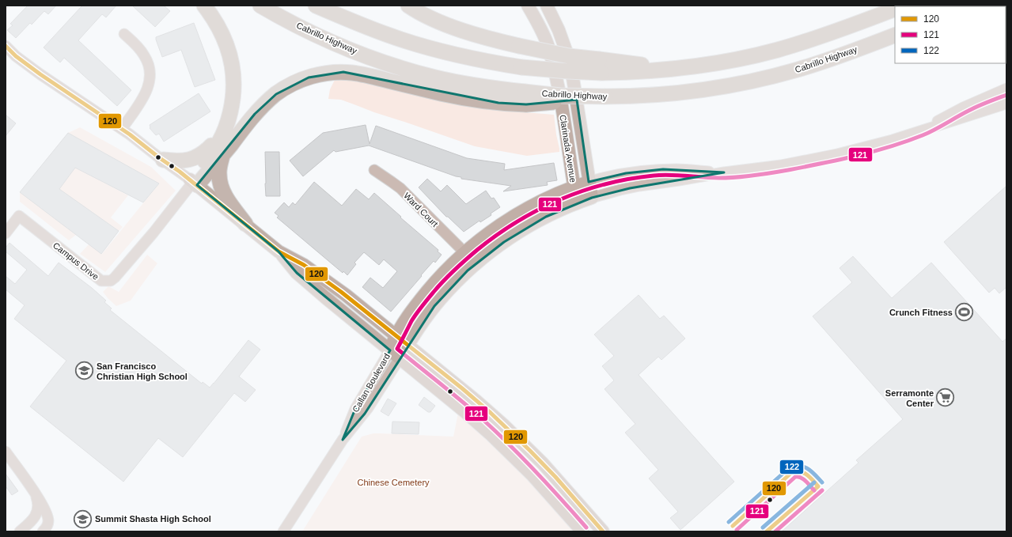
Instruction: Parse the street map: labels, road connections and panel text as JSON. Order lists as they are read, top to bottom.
{
  "streets": {
    "highway": ["Cabrillo Highway"],
    "main road": ["Clarinada Avenue", "Callan Boulevard"],
    "street": ["Ward Court", "Campus Drive"]
  },
  "crossings": [
    ["Clarinada Avenue", "Callan Boulevard"],
    ["Ward Court", "Callan Boulevard"]
  ],
  "parks": ["Chinese Cemetery"],
  "places": {
    "sports": ["Crunch Fitness"],
    "school or university": ["San Francisco Christian High School", "Summit Shasta High School"],
    "supermarket": ["Serramonte Center"]
  },
  "lines": ["transit line 120", "transit line 121", "transit line 122"],
  "legend": ["120", "121", "122"]
}
